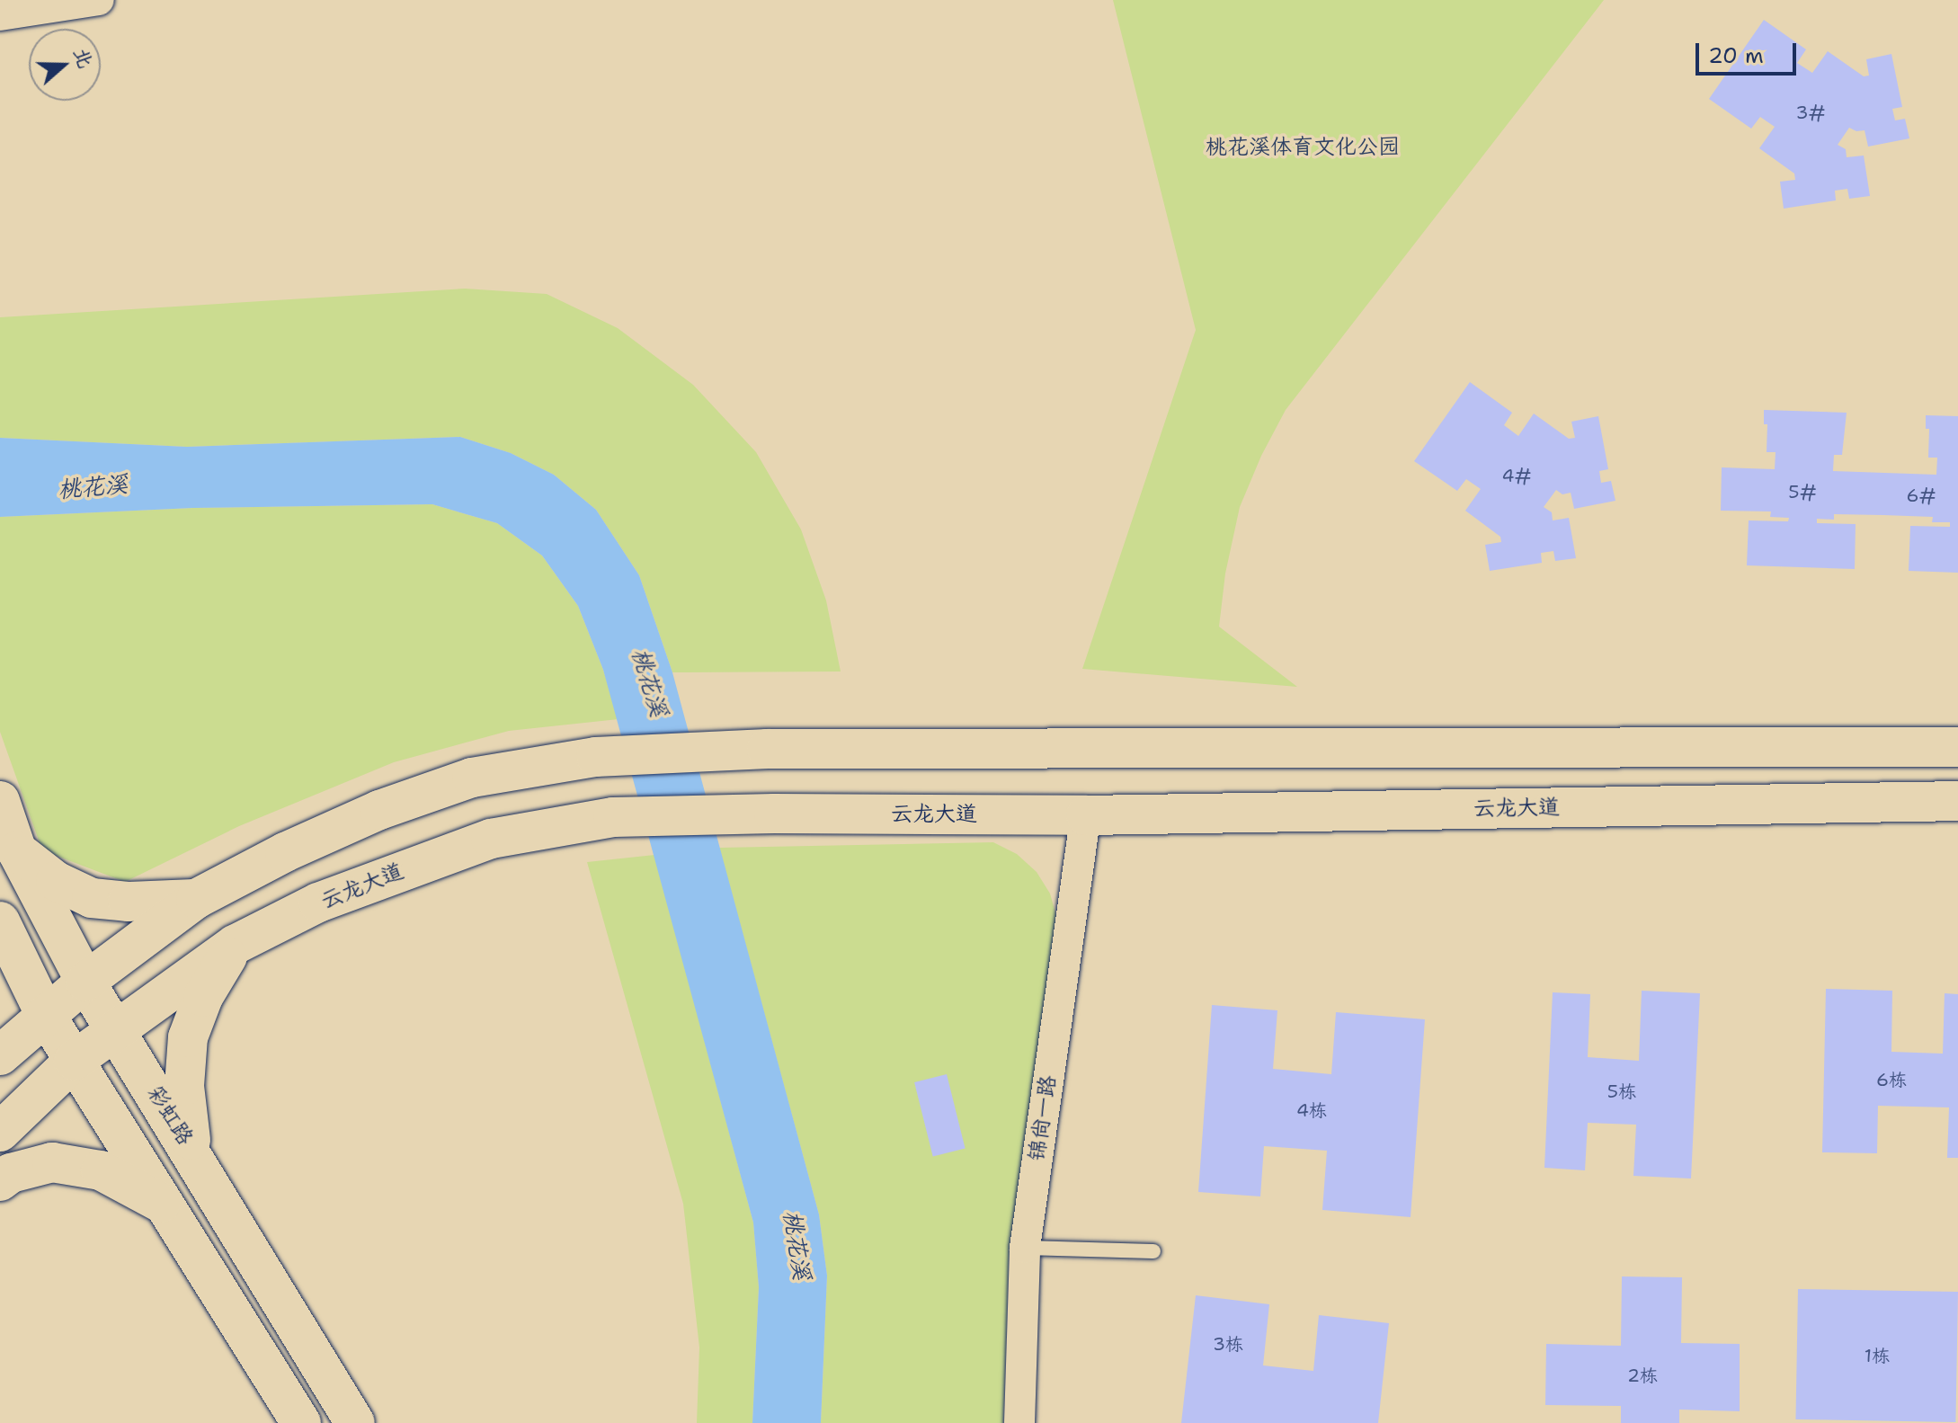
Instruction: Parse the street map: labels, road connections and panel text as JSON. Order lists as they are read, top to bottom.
{
  "streets": {
    "main road": ["云龙大道", "彩虹路"],
    "street": ["锦尚一路"]
  },
  "crossings": [
    ["云龙大道", "彩虹路"],
    ["云龙大道", "锦尚一路"]
  ],
  "water": ["桃花溪"],
  "parks": ["桃花溪体育文化公园"],
  "house_numbers": [
    "3#",
    "4#",
    "5#",
    "6#",
    "6栋",
    "5栋",
    "4栋",
    "3栋",
    "1栋",
    "2栋"
  ],
  "scale_bar": "20 m",
  "north": "right"
}
